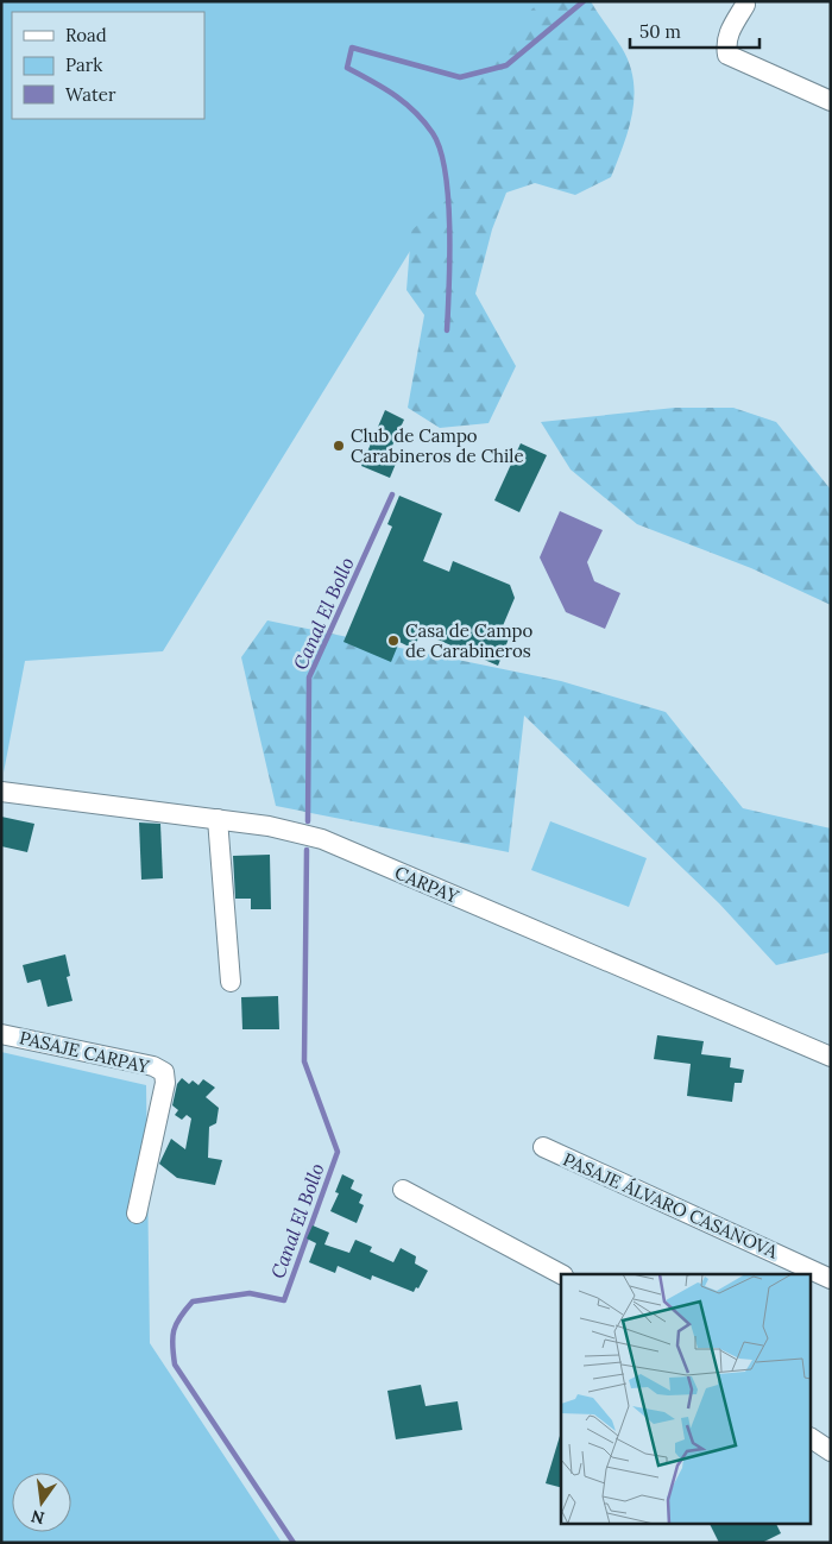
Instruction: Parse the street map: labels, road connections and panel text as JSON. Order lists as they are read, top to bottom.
{
  "streets": {
    "street": ["CARPAY", "PASAJE CARPAY", "PASAJE ÁLVARO CASANOVA"]
  },
  "water": ["Canal El Bollo"],
  "places": ["Club de Campo Carabineros de Chile", "Casa de Campo de Carabineros"],
  "legend": ["Road", "Park", "Water"],
  "scale_bar": "50 m",
  "north": "bottom"
}
